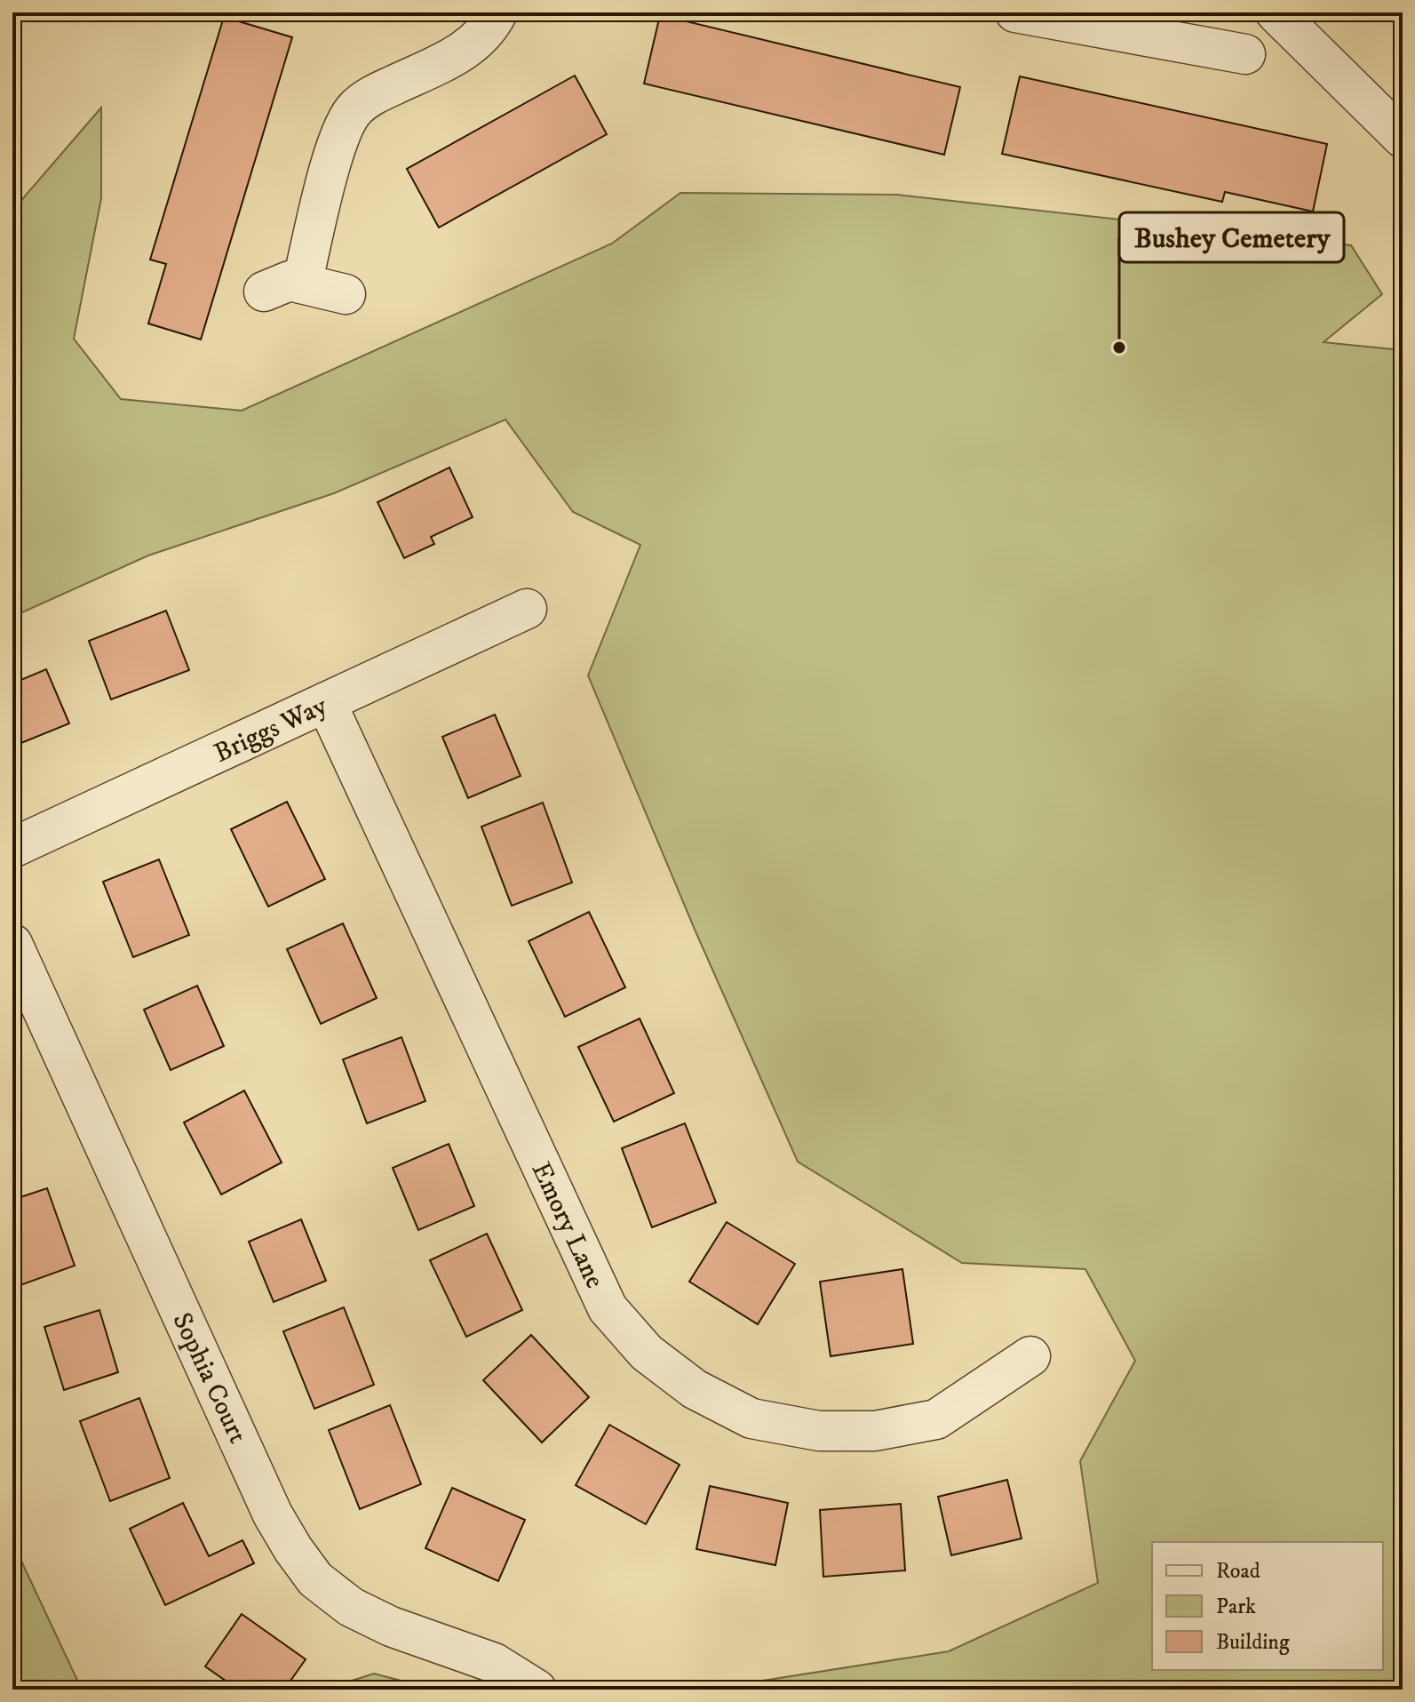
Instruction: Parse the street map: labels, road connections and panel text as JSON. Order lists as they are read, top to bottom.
{
  "streets": {
    "street": ["Briggs Way", "Emory Lane", "Sophia Court"]
  },
  "crossings": [
    ["Briggs Way", "Emory Lane"]
  ],
  "places": ["Bushey Cemetery"],
  "legend": ["Road", "Park", "Building"]
}
